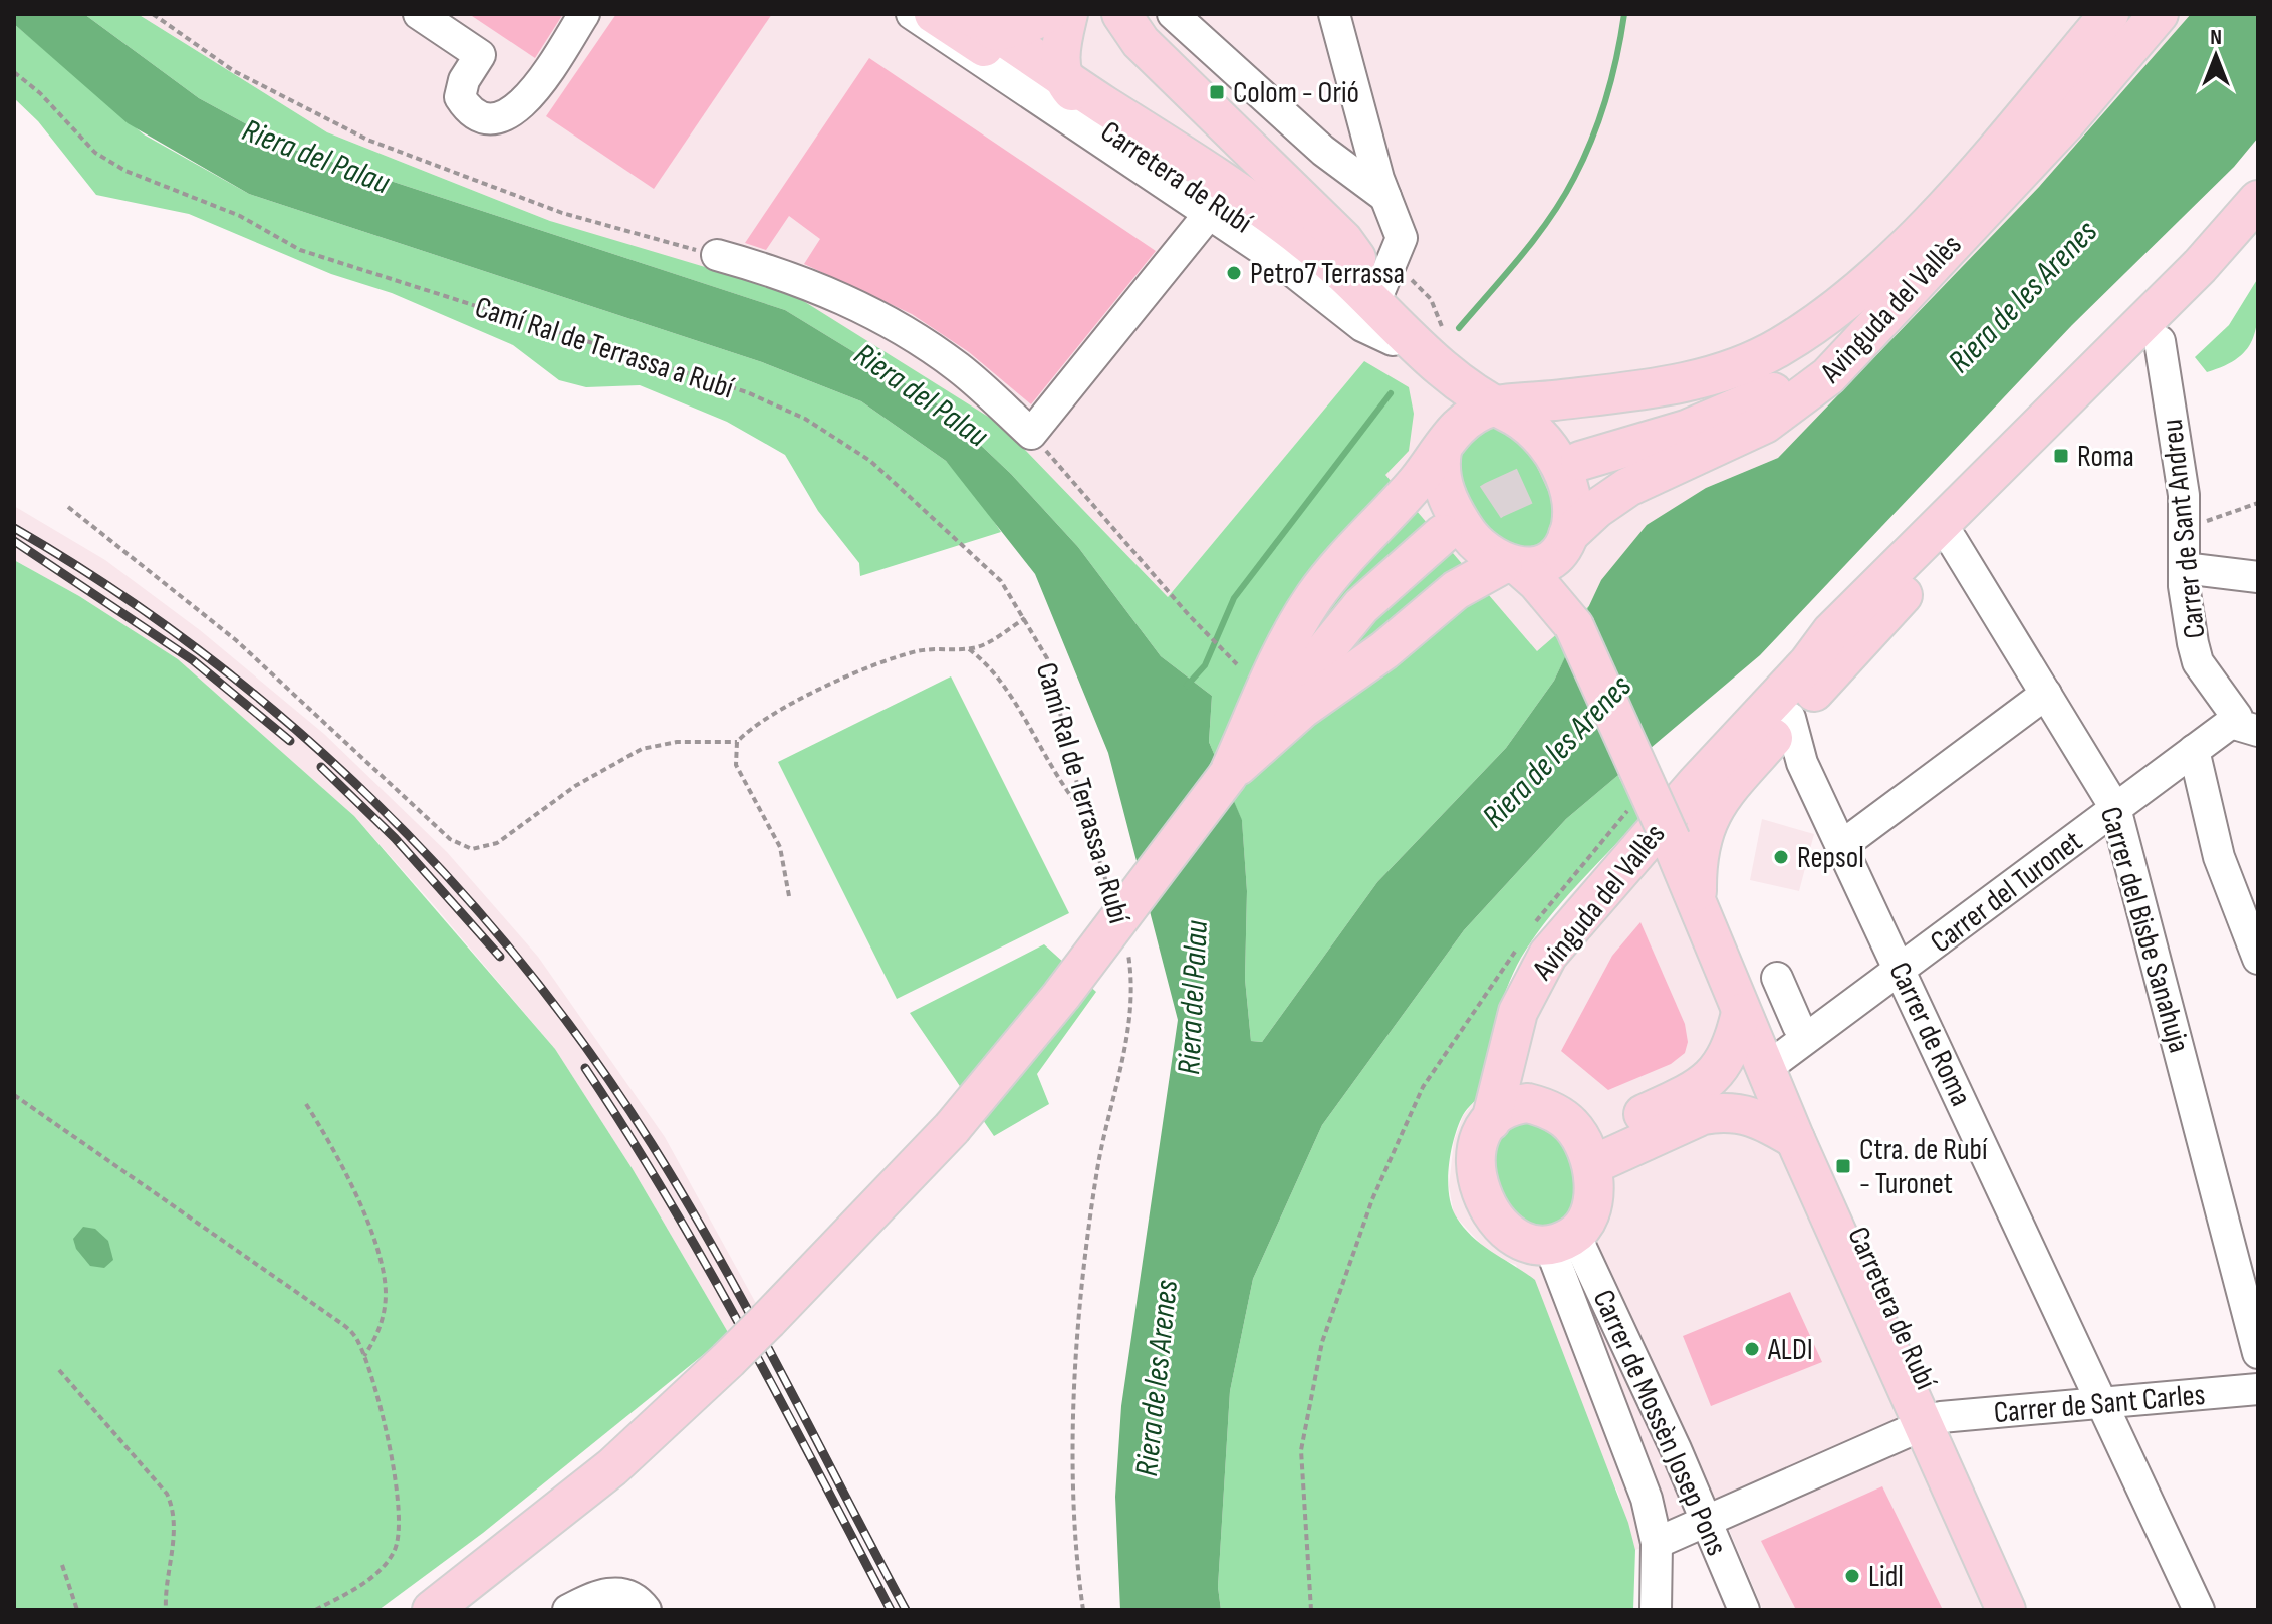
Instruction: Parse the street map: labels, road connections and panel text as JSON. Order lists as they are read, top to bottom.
{
  "streets": {
    "main road": ["Carretera de Rubí", "Avinguda del Vallès"],
    "street": [
      "Carrer de Sant Andreu",
      "Carrer del Turonet",
      "Carrer del Bisbe Sanahuja",
      "Carrer de Roma",
      "Carrer de Sant Carles",
      "Carrer de Mossèn Josep Pons"
    ],
    "path": ["Camí Ral de Terrassa a Rubí"]
  },
  "crossings": [
    ["Carretera de Rubí", "Avinguda del Vallès"],
    ["Carretera de Rubí", "Carrer del Turonet"],
    ["Carretera de Rubí", "Carrer de Sant Carles"],
    ["Avinguda del Vallès", "Carrer de Sant Andreu"],
    ["Avinguda del Vallès", "Carrer del Bisbe Sanahuja"],
    ["Avinguda del Vallès", "Carrer de Roma"],
    ["Avinguda del Vallès", "Carrer de Mossèn Josep Pons"],
    ["Carrer de Sant Andreu", "Carrer del Turonet"],
    ["Carrer del Turonet", "Carrer del Bisbe Sanahuja"],
    ["Carrer del Turonet", "Carrer de Roma"],
    ["Carrer de Roma", "Carrer de Sant Carles"],
    ["Carrer de Sant Carles", "Carrer de Mossèn Josep Pons"]
  ],
  "water": ["Riera del Palau", "Riera de les Arenes"],
  "places": {
    "transit": ["Colom - Orió", "Roma", "Ctra. de Rubí - Turonet"],
    "other": [
      "Petro7 Terrassa",
      "Repsol",
      "ALDI",
      "Lidl"
    ]
  },
  "north": "top"
}
